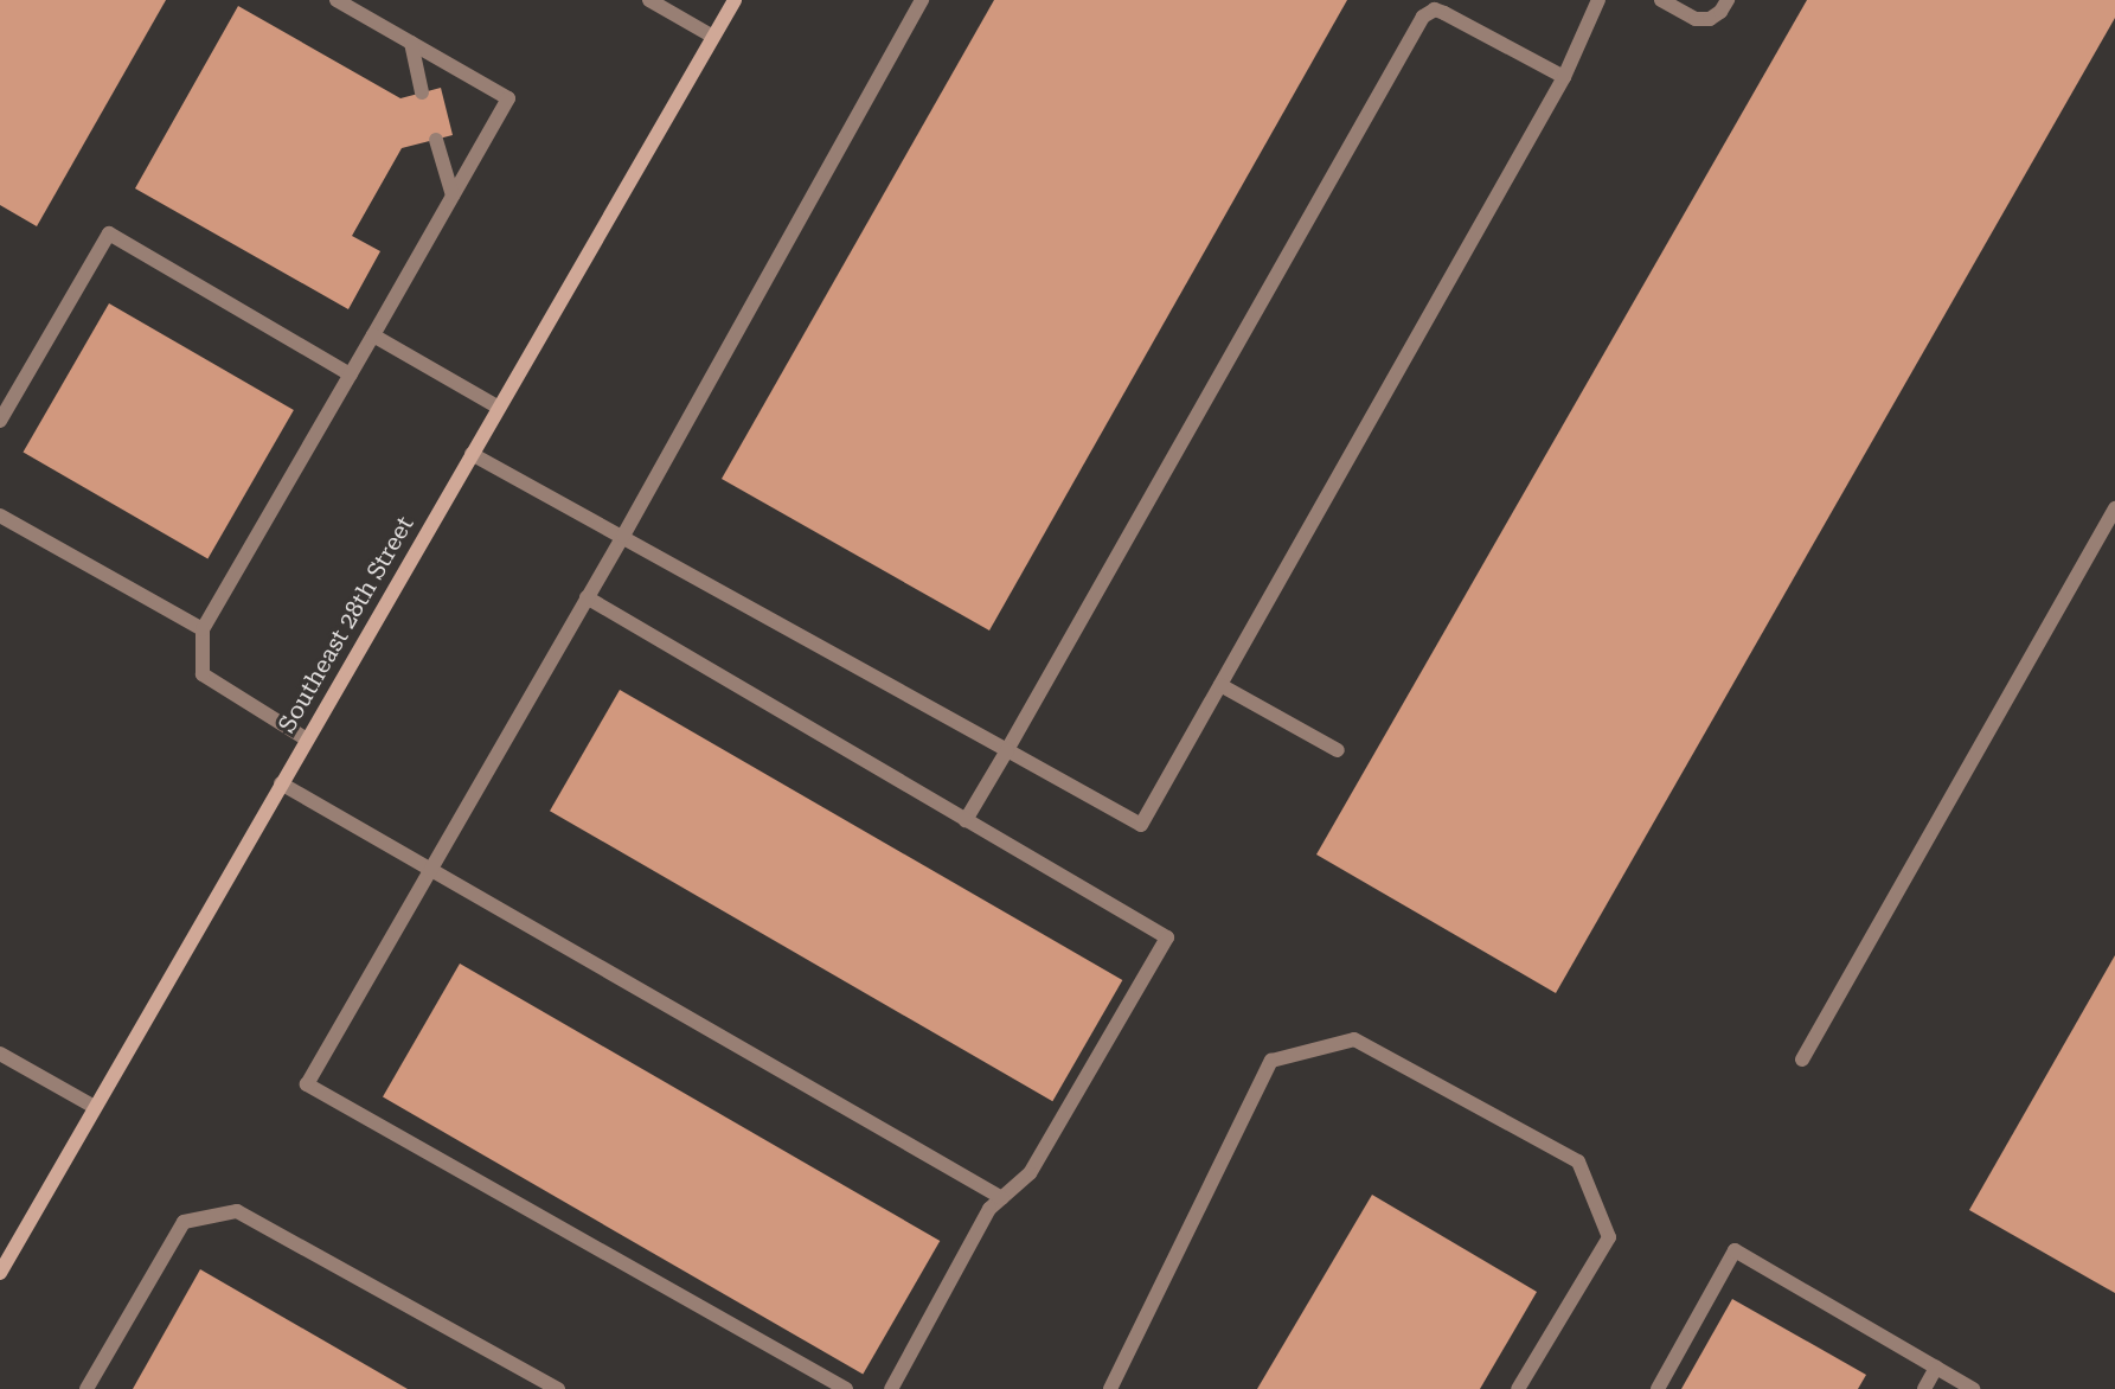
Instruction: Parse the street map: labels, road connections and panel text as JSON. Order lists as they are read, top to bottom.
{
  "streets": {
    "main road": ["Southeast 28th Street"]
  }
}
